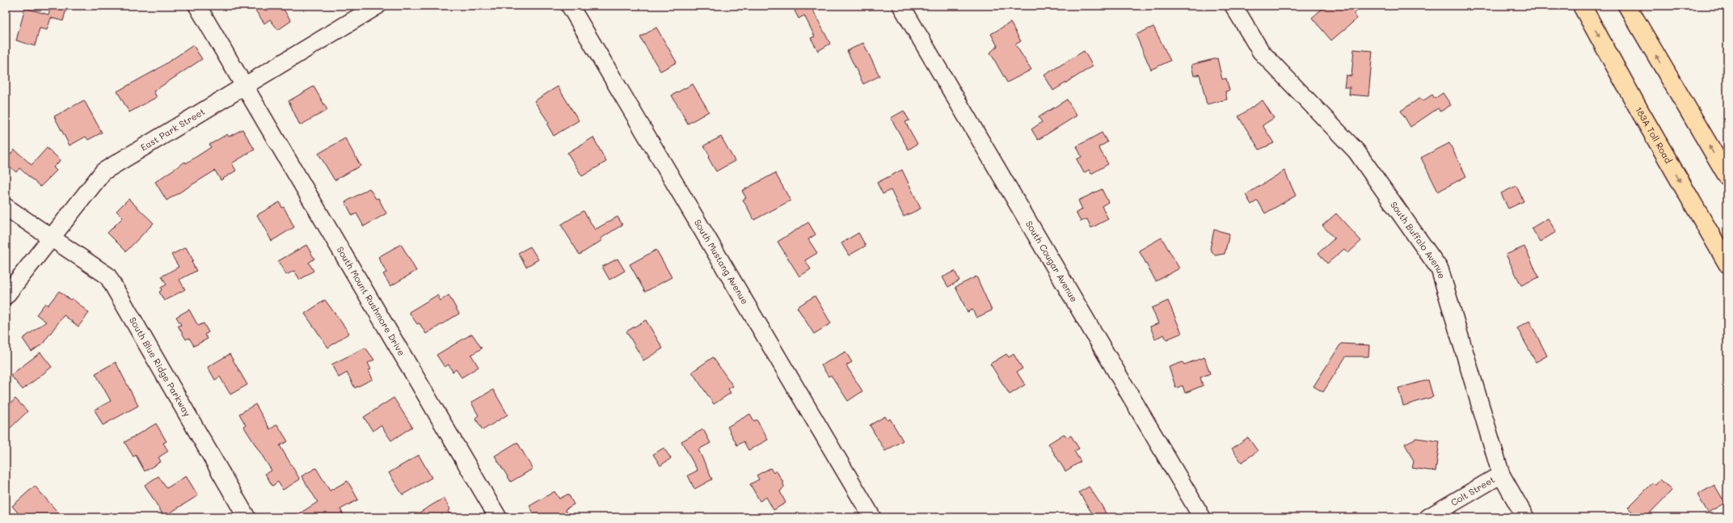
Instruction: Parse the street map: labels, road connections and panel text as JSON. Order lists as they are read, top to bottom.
{
  "streets": {
    "highway": ["183A Toll Road"],
    "street": [
      "East Park Street",
      "South Buffalo Avenue",
      "South Cougar Avenue",
      "South Mustang Avenue",
      "South Mount Rushmore Drive",
      "South Blue Ridge Parkway",
      "Colt Street"
    ]
  },
  "crossings": [
    ["East Park Street", "South Mount Rushmore Drive"],
    ["East Park Street", "South Blue Ridge Parkway"],
    ["South Buffalo Avenue", "Colt Street"]
  ]
}
